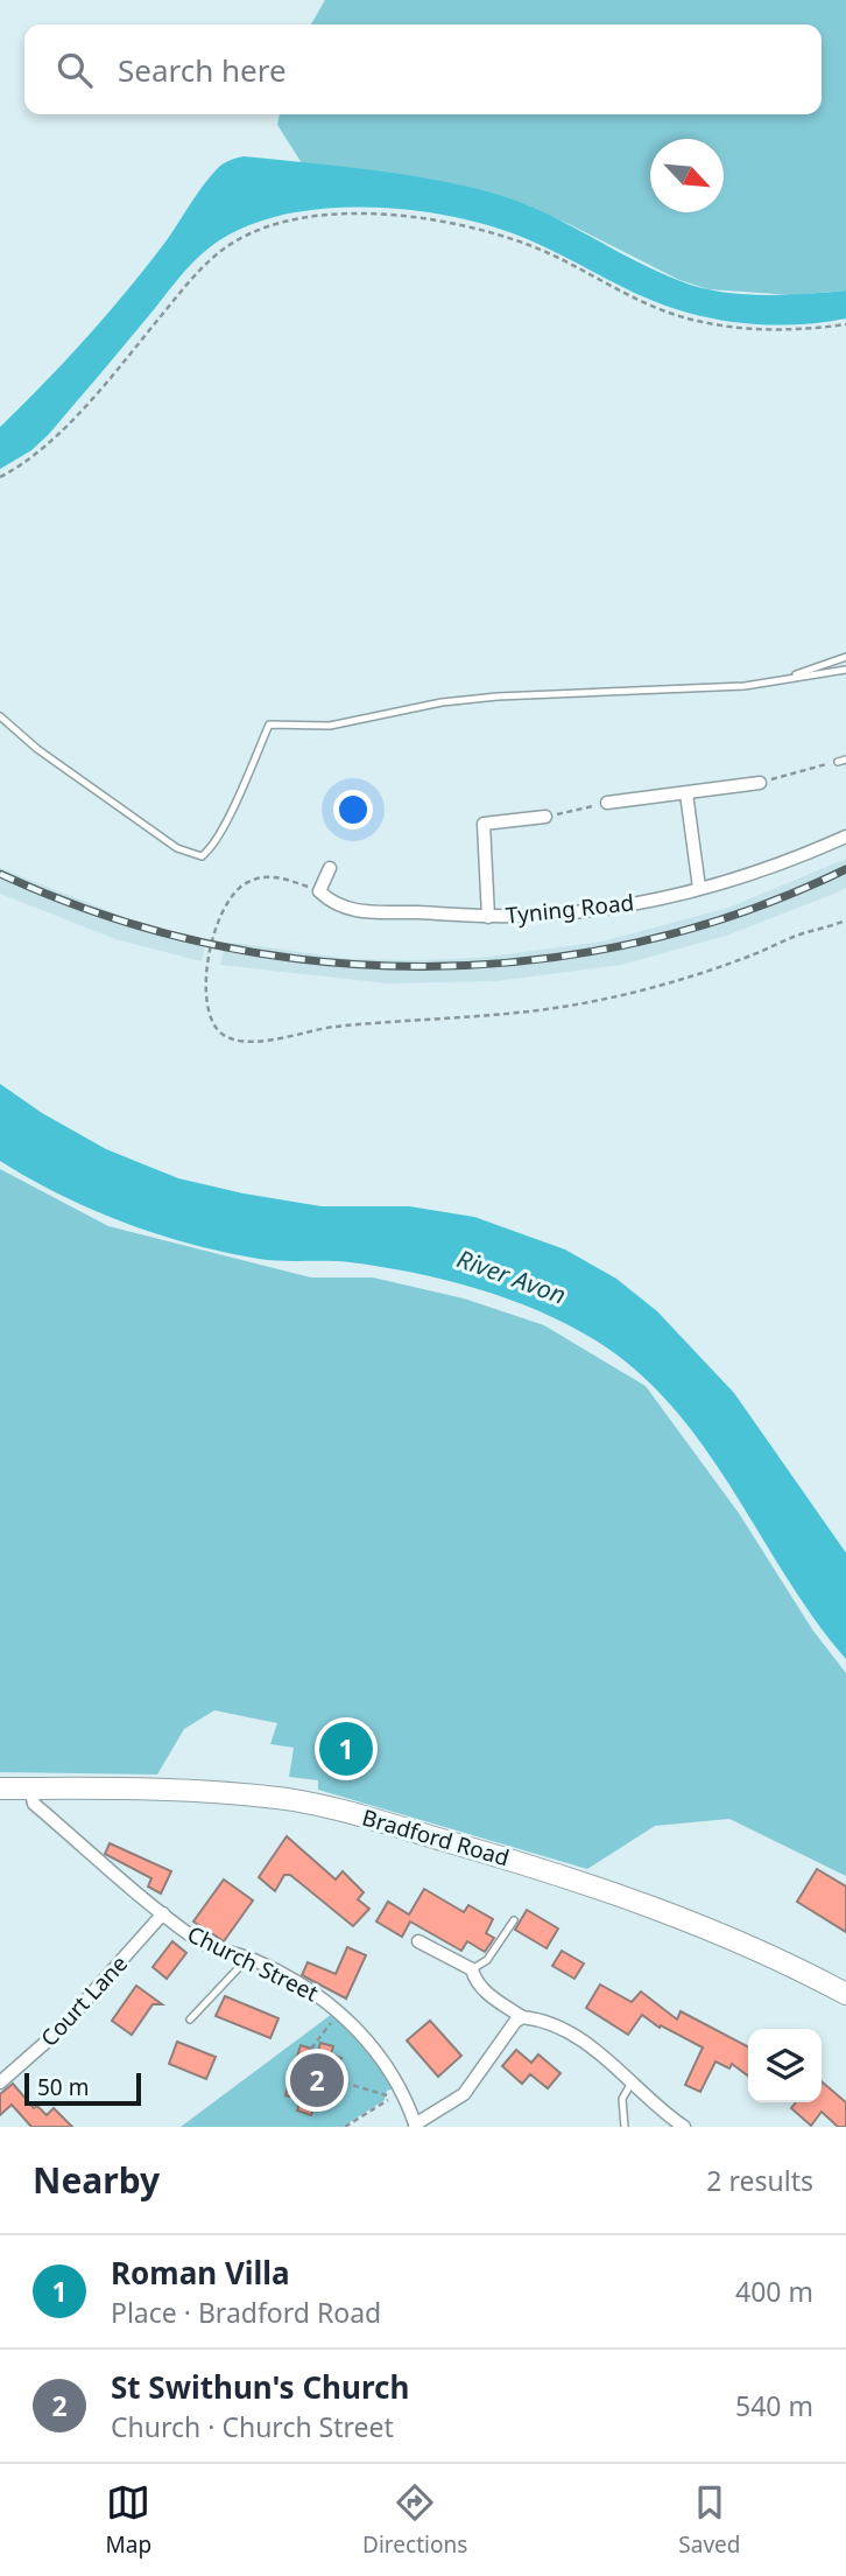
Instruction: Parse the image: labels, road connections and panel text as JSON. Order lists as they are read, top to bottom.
{
  "streets": {
    "main road": ["Bradford Road"],
    "street": ["Tyning Road", "Church Street", "Court Lane"]
  },
  "crossings": [
    ["Bradford Road", "Church Street"],
    ["Church Street", "Court Lane"]
  ],
  "water": ["River Avon"],
  "scale_bar": "50 m",
  "north": "bottom right",
  "page": {
    "search": "Search here",
    "pins": ["1", "2"],
    "scale": "50 m",
    "heading": ["Nearby", "2 results"],
    "list": [
      {
        "mark": "1",
        "name": "Roman Villa",
        "note": "Place · Bradford Road",
        "value": "400 m"
      },
      {
        "mark": "2",
        "name": "St Swithun's Church",
        "note": "Church · Church Street",
        "value": "540 m"
      }
    ],
    "nav": ["Map", "Directions", "Saved"]
  }
}
